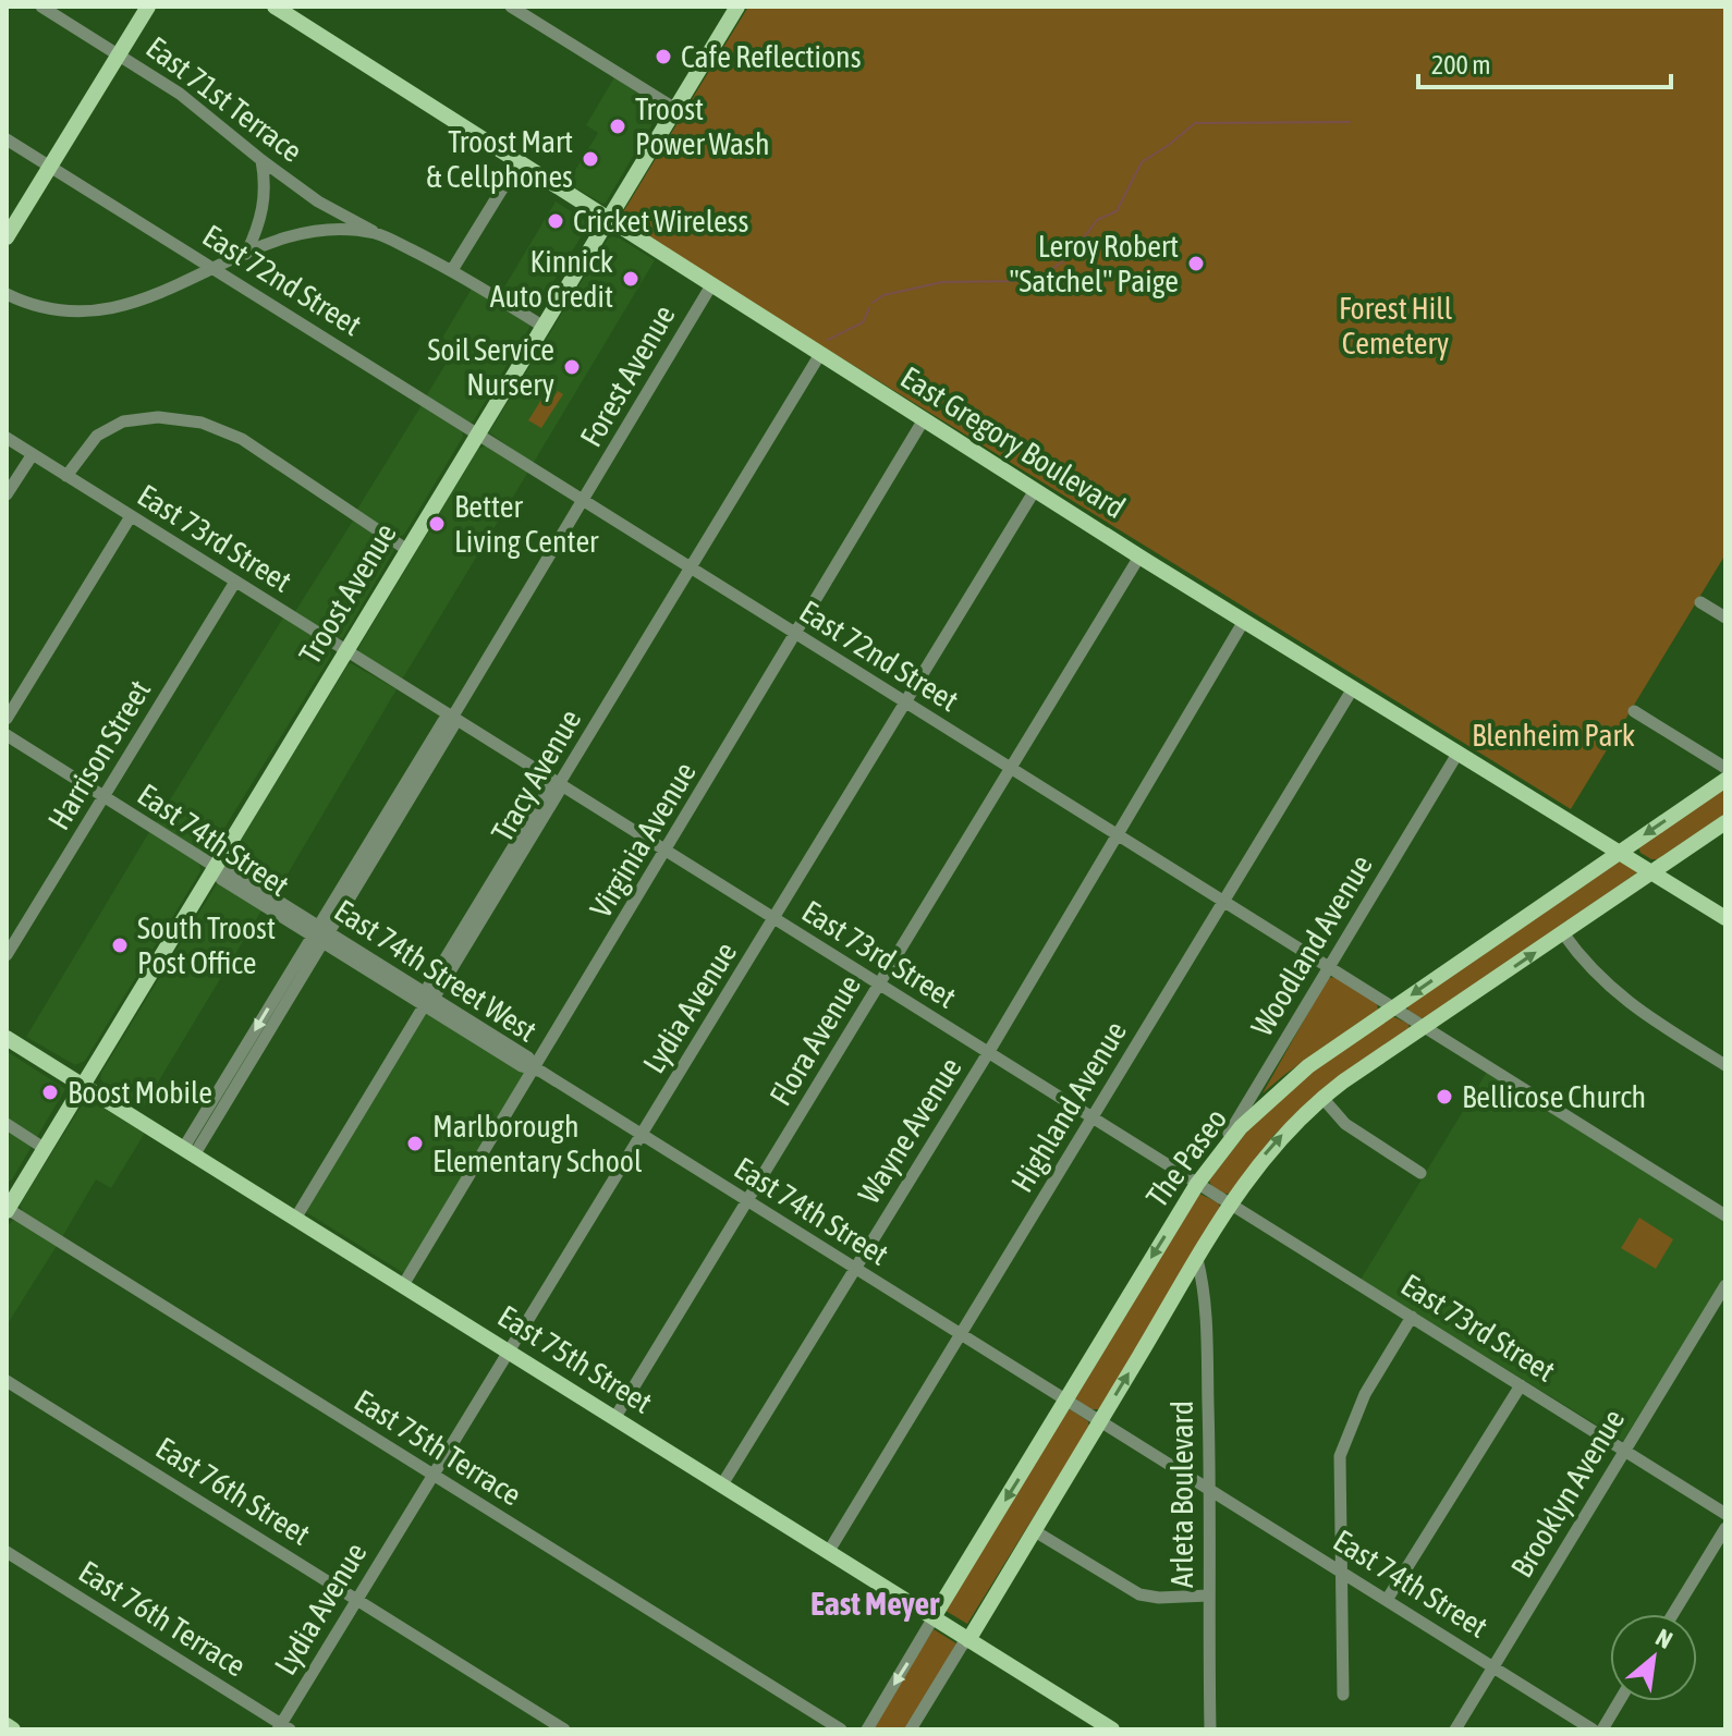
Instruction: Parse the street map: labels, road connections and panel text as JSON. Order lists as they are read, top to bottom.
{
  "streets": {
    "main road": [
      "East Gregory Boulevard",
      "Troost Avenue",
      "The Paseo",
      "East 75th Street"
    ],
    "street": [
      "East 71st Terrace",
      "East 72nd Street",
      "Forest Avenue",
      "East 73rd Street",
      "Harrison Street",
      "Tracy Avenue",
      "East 74th Street",
      "Virginia Avenue",
      "Woodland Avenue",
      "East 74th Street West",
      "Lydia Avenue",
      "Flora Avenue",
      "Highland Avenue",
      "Wayne Avenue",
      "East 75th Terrace",
      "East 76th Street",
      "Brooklyn Avenue",
      "Arleta Boulevard",
      "East 76th Terrace"
    ]
  },
  "crossings": [
    ["East 71st Terrace", "East 72nd Street"],
    ["East 71st Terrace", "Troost Avenue"],
    ["East 72nd Street", "Forest Avenue"],
    ["East 72nd Street", "Troost Avenue"],
    ["East 72nd Street", "Tracy Avenue"],
    ["East 72nd Street", "Virginia Avenue"],
    ["East 72nd Street", "Woodland Avenue"],
    ["East 72nd Street", "Lydia Avenue"],
    ["East 72nd Street", "Flora Avenue"],
    ["East 72nd Street", "Highland Avenue"],
    ["East 72nd Street", "Wayne Avenue"],
    ["East 72nd Street", "The Paseo"],
    ["Forest Avenue", "East Gregory Boulevard"],
    ["Forest Avenue", "East 73rd Street"],
    ["Forest Avenue", "East 74th Street West"],
    ["Forest Avenue", "East 75th Street"],
    ["East Gregory Boulevard", "Troost Avenue"],
    ["East Gregory Boulevard", "Tracy Avenue"],
    ["East Gregory Boulevard", "Virginia Avenue"],
    ["East Gregory Boulevard", "Woodland Avenue"],
    ["East Gregory Boulevard", "Lydia Avenue"],
    ["East Gregory Boulevard", "Flora Avenue"],
    ["East Gregory Boulevard", "Highland Avenue"],
    ["East Gregory Boulevard", "Wayne Avenue"],
    ["East Gregory Boulevard", "The Paseo"],
    ["East 73rd Street", "Troost Avenue"],
    ["East 73rd Street", "Harrison Street"],
    ["East 73rd Street", "Tracy Avenue"],
    ["East 73rd Street", "Virginia Avenue"],
    ["East 73rd Street", "Lydia Avenue"],
    ["East 73rd Street", "Flora Avenue"],
    ["East 73rd Street", "Highland Avenue"],
    ["East 73rd Street", "Wayne Avenue"],
    ["East 73rd Street", "The Paseo"],
    ["East 73rd Street", "Brooklyn Avenue"],
    ["Troost Avenue", "East 74th Street"],
    ["Troost Avenue", "East 74th Street West"],
    ["Troost Avenue", "East 75th Street"],
    ["Troost Avenue", "East 75th Terrace"],
    ["Harrison Street", "East 74th Street"],
    ["Tracy Avenue", "East 74th Street West"],
    ["Tracy Avenue", "East 75th Street"],
    ["East 74th Street", "Virginia Avenue"],
    ["East 74th Street", "East 74th Street West"],
    ["East 74th Street", "Lydia Avenue"],
    ["East 74th Street", "Flora Avenue"],
    ["East 74th Street", "Highland Avenue"],
    ["East 74th Street", "Wayne Avenue"],
    ["East 74th Street", "The Paseo"],
    ["East 74th Street", "Brooklyn Avenue"],
    ["East 74th Street", "Arleta Boulevard"],
    ["Virginia Avenue", "East 74th Street West"],
    ["Virginia Avenue", "East 75th Street"],
    ["Woodland Avenue", "The Paseo"],
    ["Lydia Avenue", "East 75th Street"],
    ["Lydia Avenue", "East 75th Terrace"],
    ["Lydia Avenue", "East 76th Street"],
    ["Lydia Avenue", "East 76th Terrace"],
    ["Flora Avenue", "East 75th Street"],
    ["Highland Avenue", "East 75th Street"],
    ["Wayne Avenue", "East 75th Street"],
    ["The Paseo", "East 75th Street"],
    ["The Paseo", "Arleta Boulevard"]
  ],
  "districts": ["East Meyer"],
  "parks": ["Forest Hill Cemetery", "Blenheim Park"],
  "places": [
    "Cafe Reflections",
    "Troost Power Wash",
    "Troost Mart & Cellphones",
    "Cricket Wireless",
    "Leroy Robert \"Satchel\" Paige",
    "Kinnick Auto Credit",
    "Soil Service Nursery",
    "Better Living Center",
    "South Troost Post Office",
    "Boost Mobile",
    "Bellicose Church",
    "Marlborough Elementary School"
  ],
  "scale_bar": "200 m",
  "north": "top right"
}
